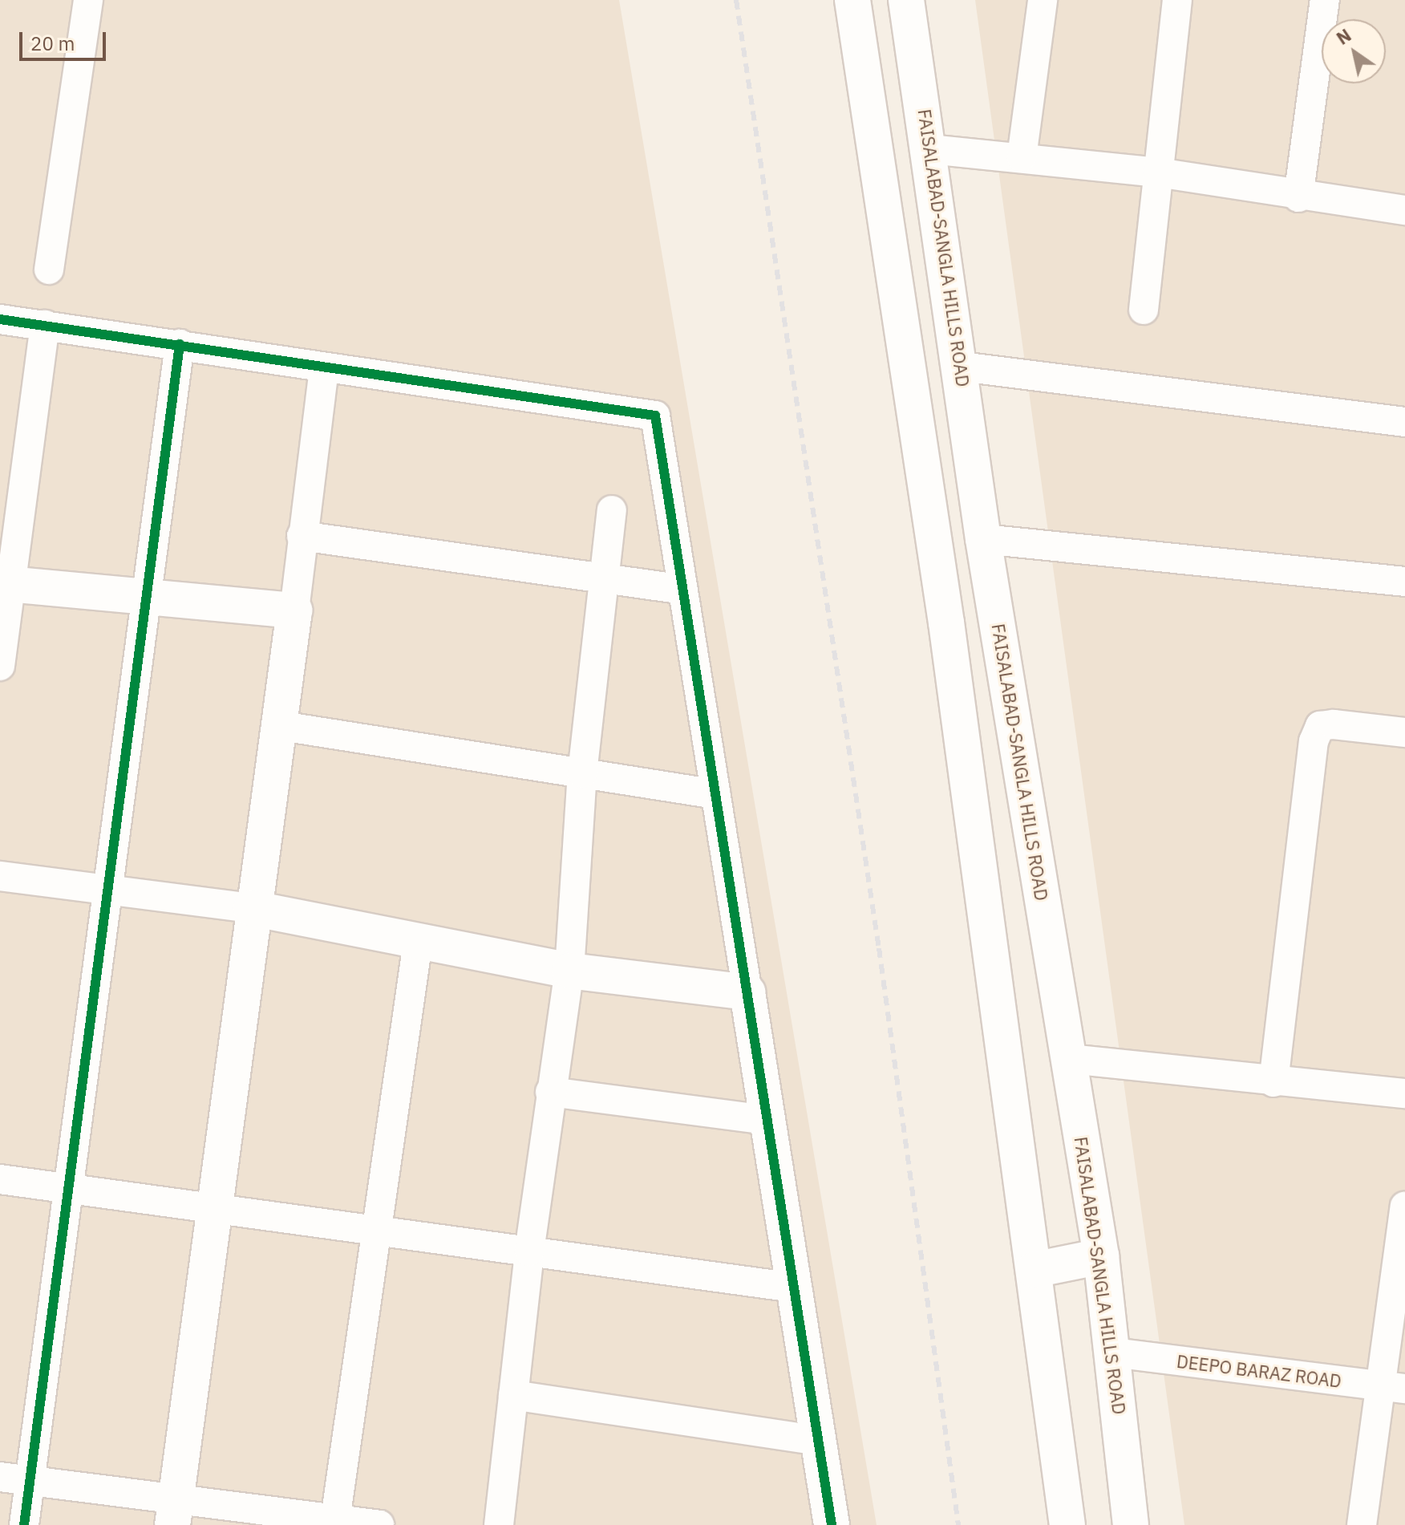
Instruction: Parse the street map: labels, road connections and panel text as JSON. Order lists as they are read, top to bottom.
{
  "streets": {
    "main road": ["FAISALABAD-SANGLA HILLS ROAD"],
    "street": ["DEEPO BARAZ ROAD"]
  },
  "crossings": [
    ["FAISALABAD-SANGLA HILLS ROAD", "DEEPO BARAZ ROAD"]
  ],
  "scale_bar": "20 m",
  "north": "top left"
}
